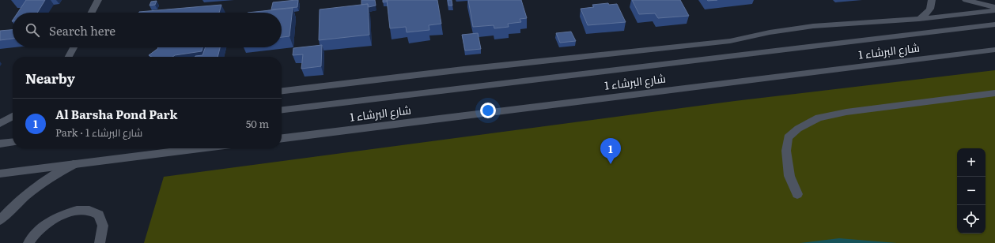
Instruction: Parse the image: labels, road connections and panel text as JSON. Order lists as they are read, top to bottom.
{
  "streets": {
    "street": ["شارع البرشاء 1"]
  },
  "page": {
    "search": "Search here",
    "heading": "Nearby",
    "list": [
      {
        "mark": "1",
        "name": "Al Barsha Pond Park",
        "note": "Park · شارع البرشاء 1",
        "value": "50 m"
      }
    ],
    "pins": "1",
    "map_buttons": ["+", "−"]
  }
}
